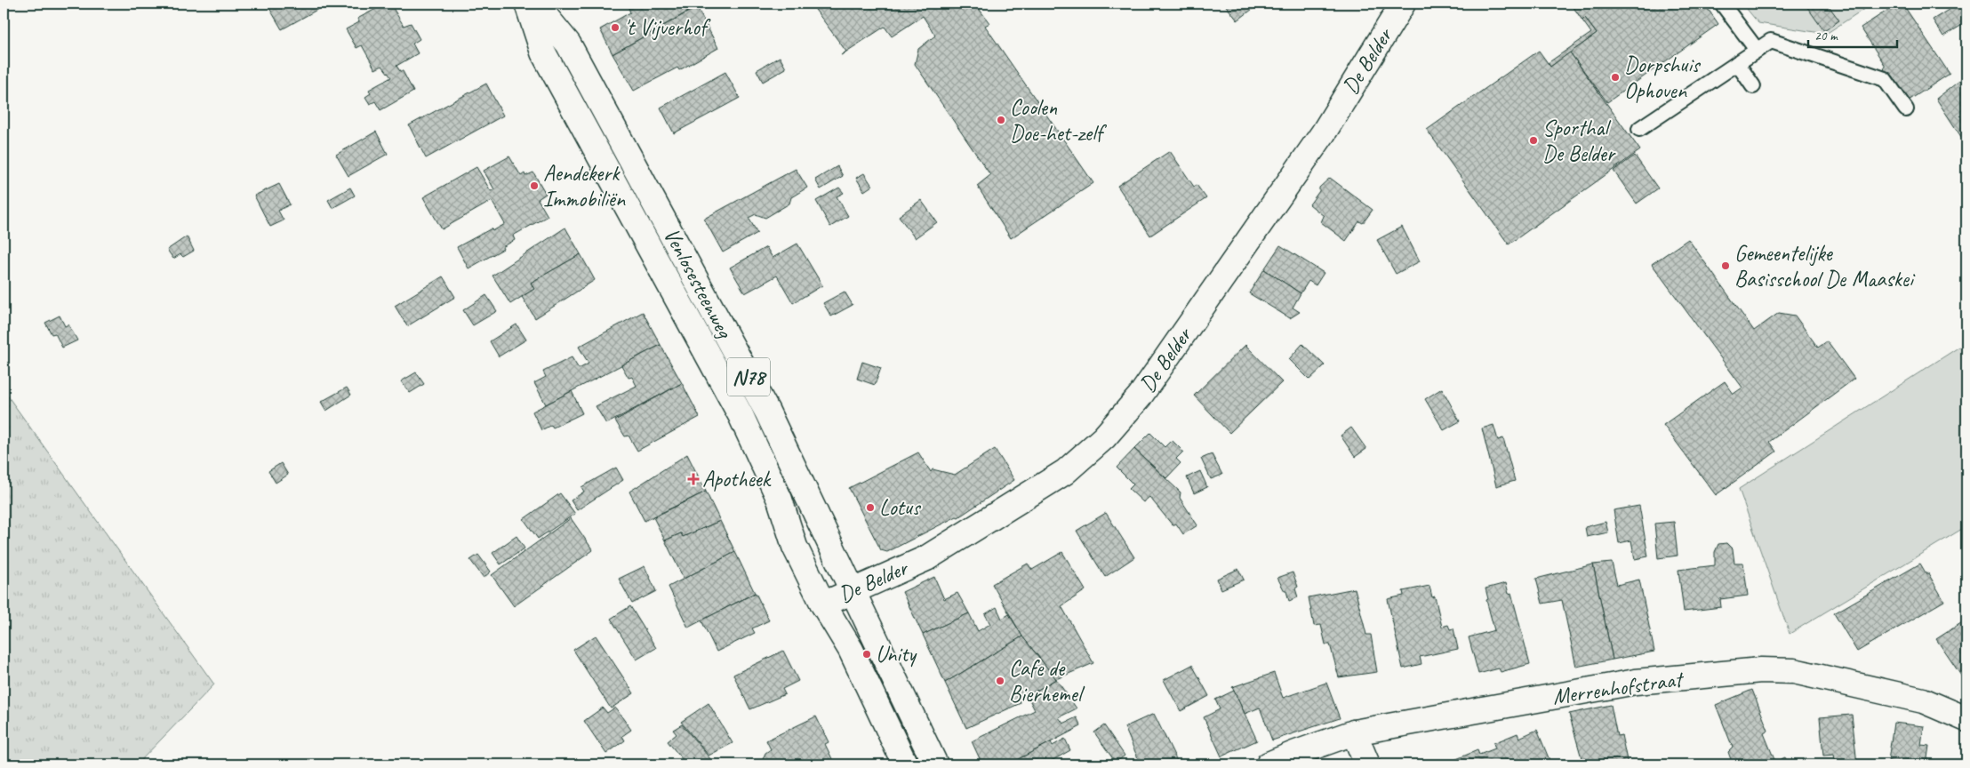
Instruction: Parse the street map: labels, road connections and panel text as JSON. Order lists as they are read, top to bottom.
{
  "streets": {
    "main road": [
      "De Belder",
      "Venlosesteenweg",
      "N78",
      "Merrenhofstraat"
    ]
  },
  "crossings": [
    ["De Belder", "Venlosesteenweg"]
  ],
  "places": {
    "other": [
      "'t Vijverhof",
      "Dorpshuis Ophoven",
      "Coolen Doe-het-zelf",
      "Sporthal De Belder",
      "Aendekerk Immobiliën",
      "Gemeentelijke Basisschool De Maaskei",
      "Lotus",
      "Unity",
      "Cafe de Bierhemel"
    ],
    "health": ["Apotheek"]
  },
  "scale_bar": "20 m"
}
